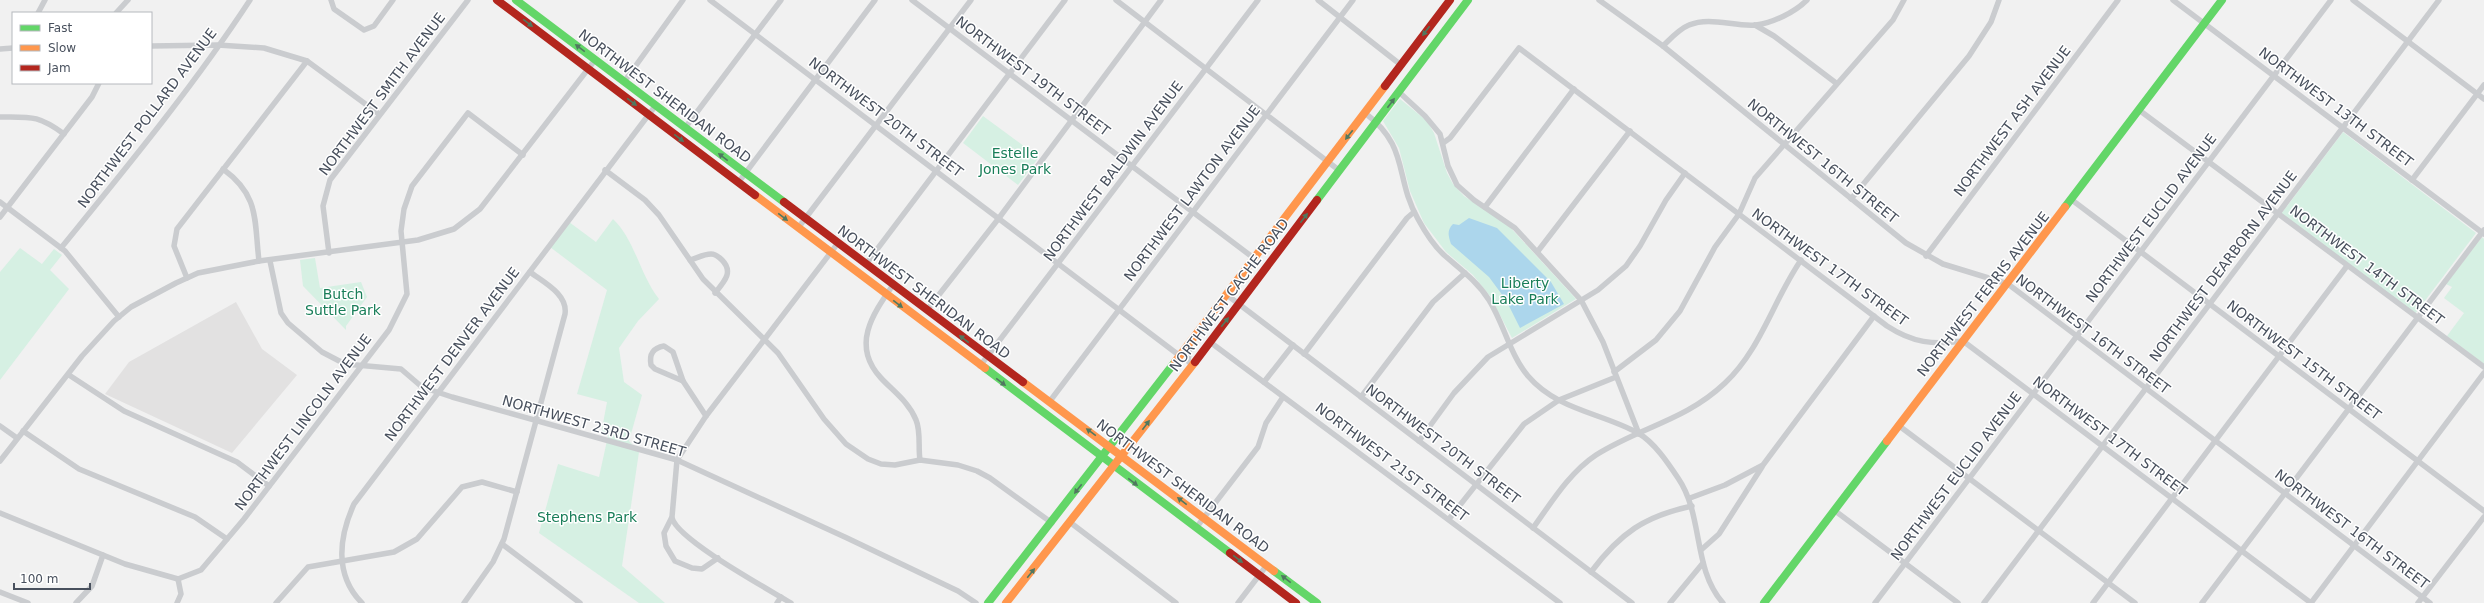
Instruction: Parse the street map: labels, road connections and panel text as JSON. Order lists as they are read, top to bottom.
{
  "streets": {
    "main road": ["NORTHWEST SHERIDAN ROAD", "NORTHWEST FERRIS AVENUE", "NORTHWEST CACHE ROAD"],
    "street": [
      "NORTHWEST 19TH STREET",
      "NORTHWEST SMITH AVENUE",
      "NORTHWEST 13TH STREET",
      "NORTHWEST 20TH STREET",
      "NORTHWEST POLLARD AVENUE",
      "NORTHWEST ASH AVENUE",
      "NORTHWEST 16TH STREET",
      "NORTHWEST BALDWIN AVENUE",
      "NORTHWEST LAWTON AVENUE",
      "NORTHWEST EUCLID AVENUE",
      "NORTHWEST 14TH STREET",
      "NORTHWEST DEARBORN AVENUE",
      "NORTHWEST 17TH STREET",
      "NORTHWEST DENVER AVENUE",
      "NORTHWEST 15TH STREET",
      "NORTHWEST LINCOLN AVENUE",
      "NORTHWEST 23RD STREET",
      "NORTHWEST 21ST STREET"
    ]
  },
  "crossings": [
    ["NORTHWEST 19TH STREET", "NORTHWEST BALDWIN AVENUE"],
    ["NORTHWEST 19TH STREET", "NORTHWEST LAWTON AVENUE"],
    ["NORTHWEST 19TH STREET", "NORTHWEST CACHE ROAD"],
    ["NORTHWEST SHERIDAN ROAD", "NORTHWEST BALDWIN AVENUE"],
    ["NORTHWEST SHERIDAN ROAD", "NORTHWEST LAWTON AVENUE"],
    ["NORTHWEST SHERIDAN ROAD", "NORTHWEST CACHE ROAD"],
    ["NORTHWEST SHERIDAN ROAD", "NORTHWEST DENVER AVENUE"],
    ["NORTHWEST 13TH STREET", "NORTHWEST EUCLID AVENUE"],
    ["NORTHWEST 13TH STREET", "NORTHWEST DEARBORN AVENUE"],
    ["NORTHWEST 13TH STREET", "NORTHWEST FERRIS AVENUE"],
    ["NORTHWEST 20TH STREET", "NORTHWEST BALDWIN AVENUE"],
    ["NORTHWEST 20TH STREET", "NORTHWEST LAWTON AVENUE"],
    ["NORTHWEST 20TH STREET", "NORTHWEST CACHE ROAD"],
    ["NORTHWEST ASH AVENUE", "NORTHWEST 16TH STREET"],
    ["NORTHWEST 16TH STREET", "NORTHWEST EUCLID AVENUE"],
    ["NORTHWEST 16TH STREET", "NORTHWEST DEARBORN AVENUE"],
    ["NORTHWEST 16TH STREET", "NORTHWEST FERRIS AVENUE"],
    ["NORTHWEST EUCLID AVENUE", "NORTHWEST 14TH STREET"],
    ["NORTHWEST EUCLID AVENUE", "NORTHWEST 17TH STREET"],
    ["NORTHWEST EUCLID AVENUE", "NORTHWEST 15TH STREET"],
    ["NORTHWEST 14TH STREET", "NORTHWEST DEARBORN AVENUE"],
    ["NORTHWEST 14TH STREET", "NORTHWEST FERRIS AVENUE"],
    ["NORTHWEST DEARBORN AVENUE", "NORTHWEST 17TH STREET"],
    ["NORTHWEST DEARBORN AVENUE", "NORTHWEST 15TH STREET"],
    ["NORTHWEST 17TH STREET", "NORTHWEST FERRIS AVENUE"],
    ["NORTHWEST FERRIS AVENUE", "NORTHWEST 15TH STREET"],
    ["NORTHWEST CACHE ROAD", "NORTHWEST 21ST STREET"],
    ["NORTHWEST DENVER AVENUE", "NORTHWEST 23RD STREET"],
    ["NORTHWEST LINCOLN AVENUE", "NORTHWEST 23RD STREET"]
  ],
  "parks": [
    "Estelle Jones Park",
    "Liberty Lake Park",
    "Butch Suttle Park",
    "Stephens Park"
  ],
  "legend": ["Fast", "Slow", "Jam"],
  "scale_bar": "100 m"
}
